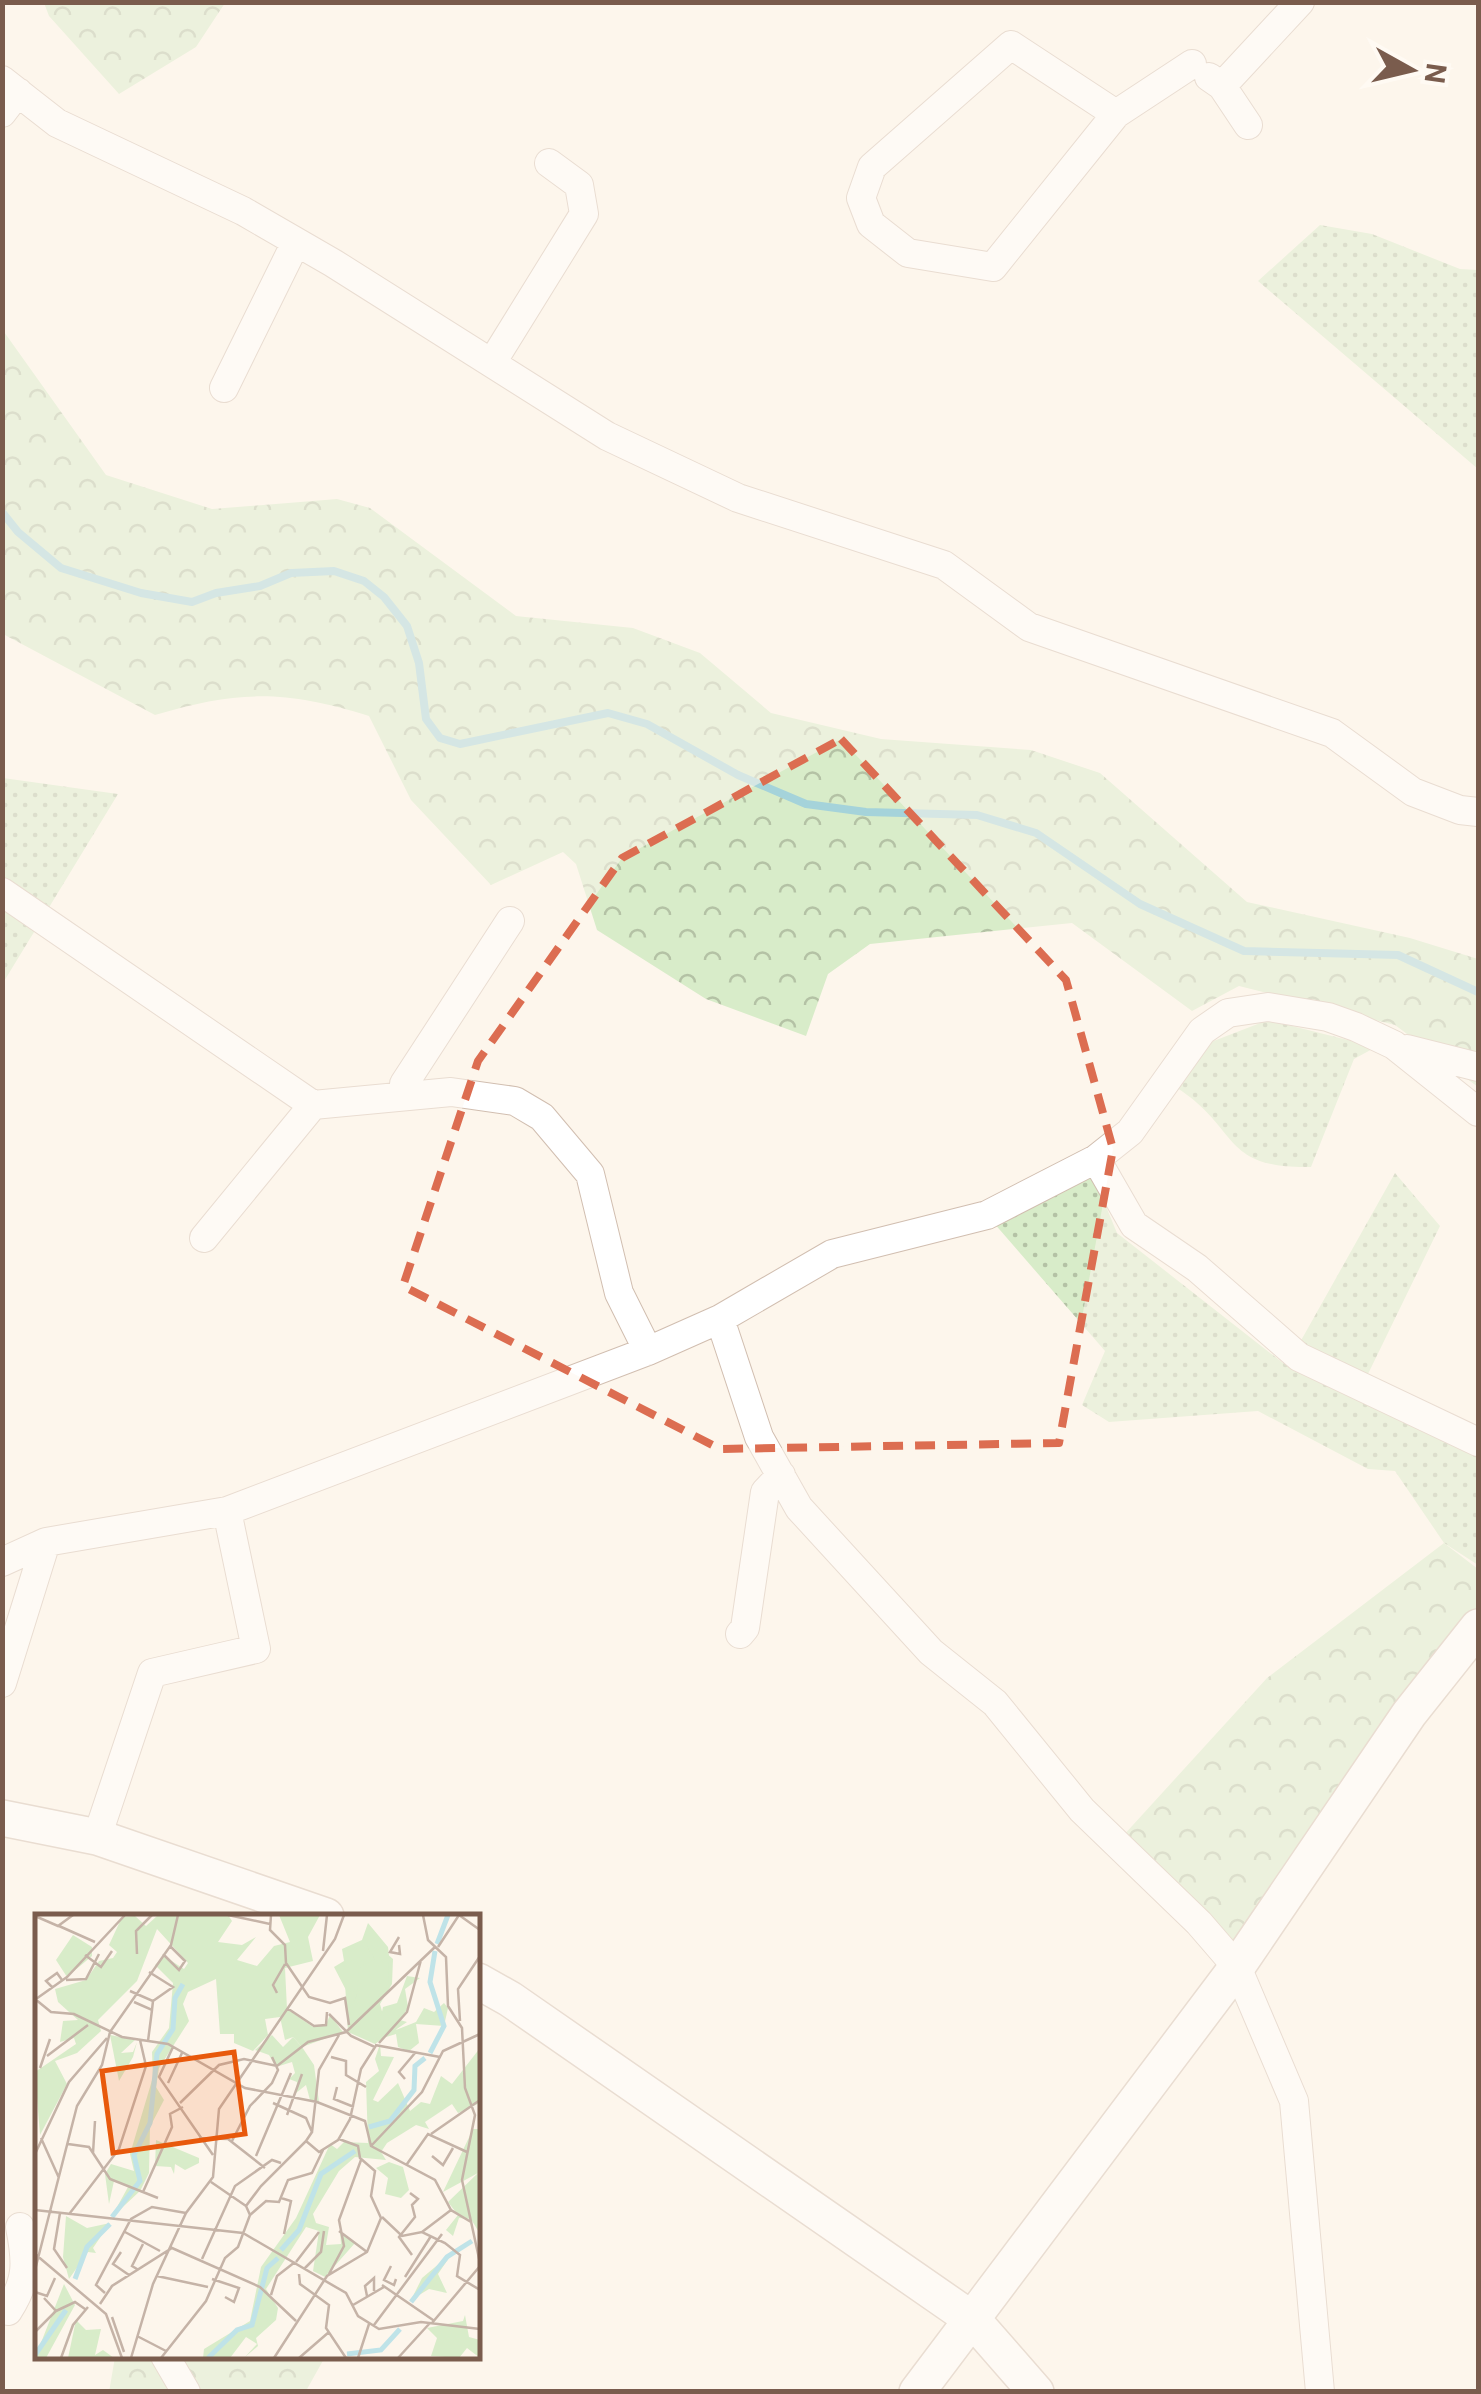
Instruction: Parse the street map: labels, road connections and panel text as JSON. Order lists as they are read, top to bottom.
{
  "north": "right"
}
